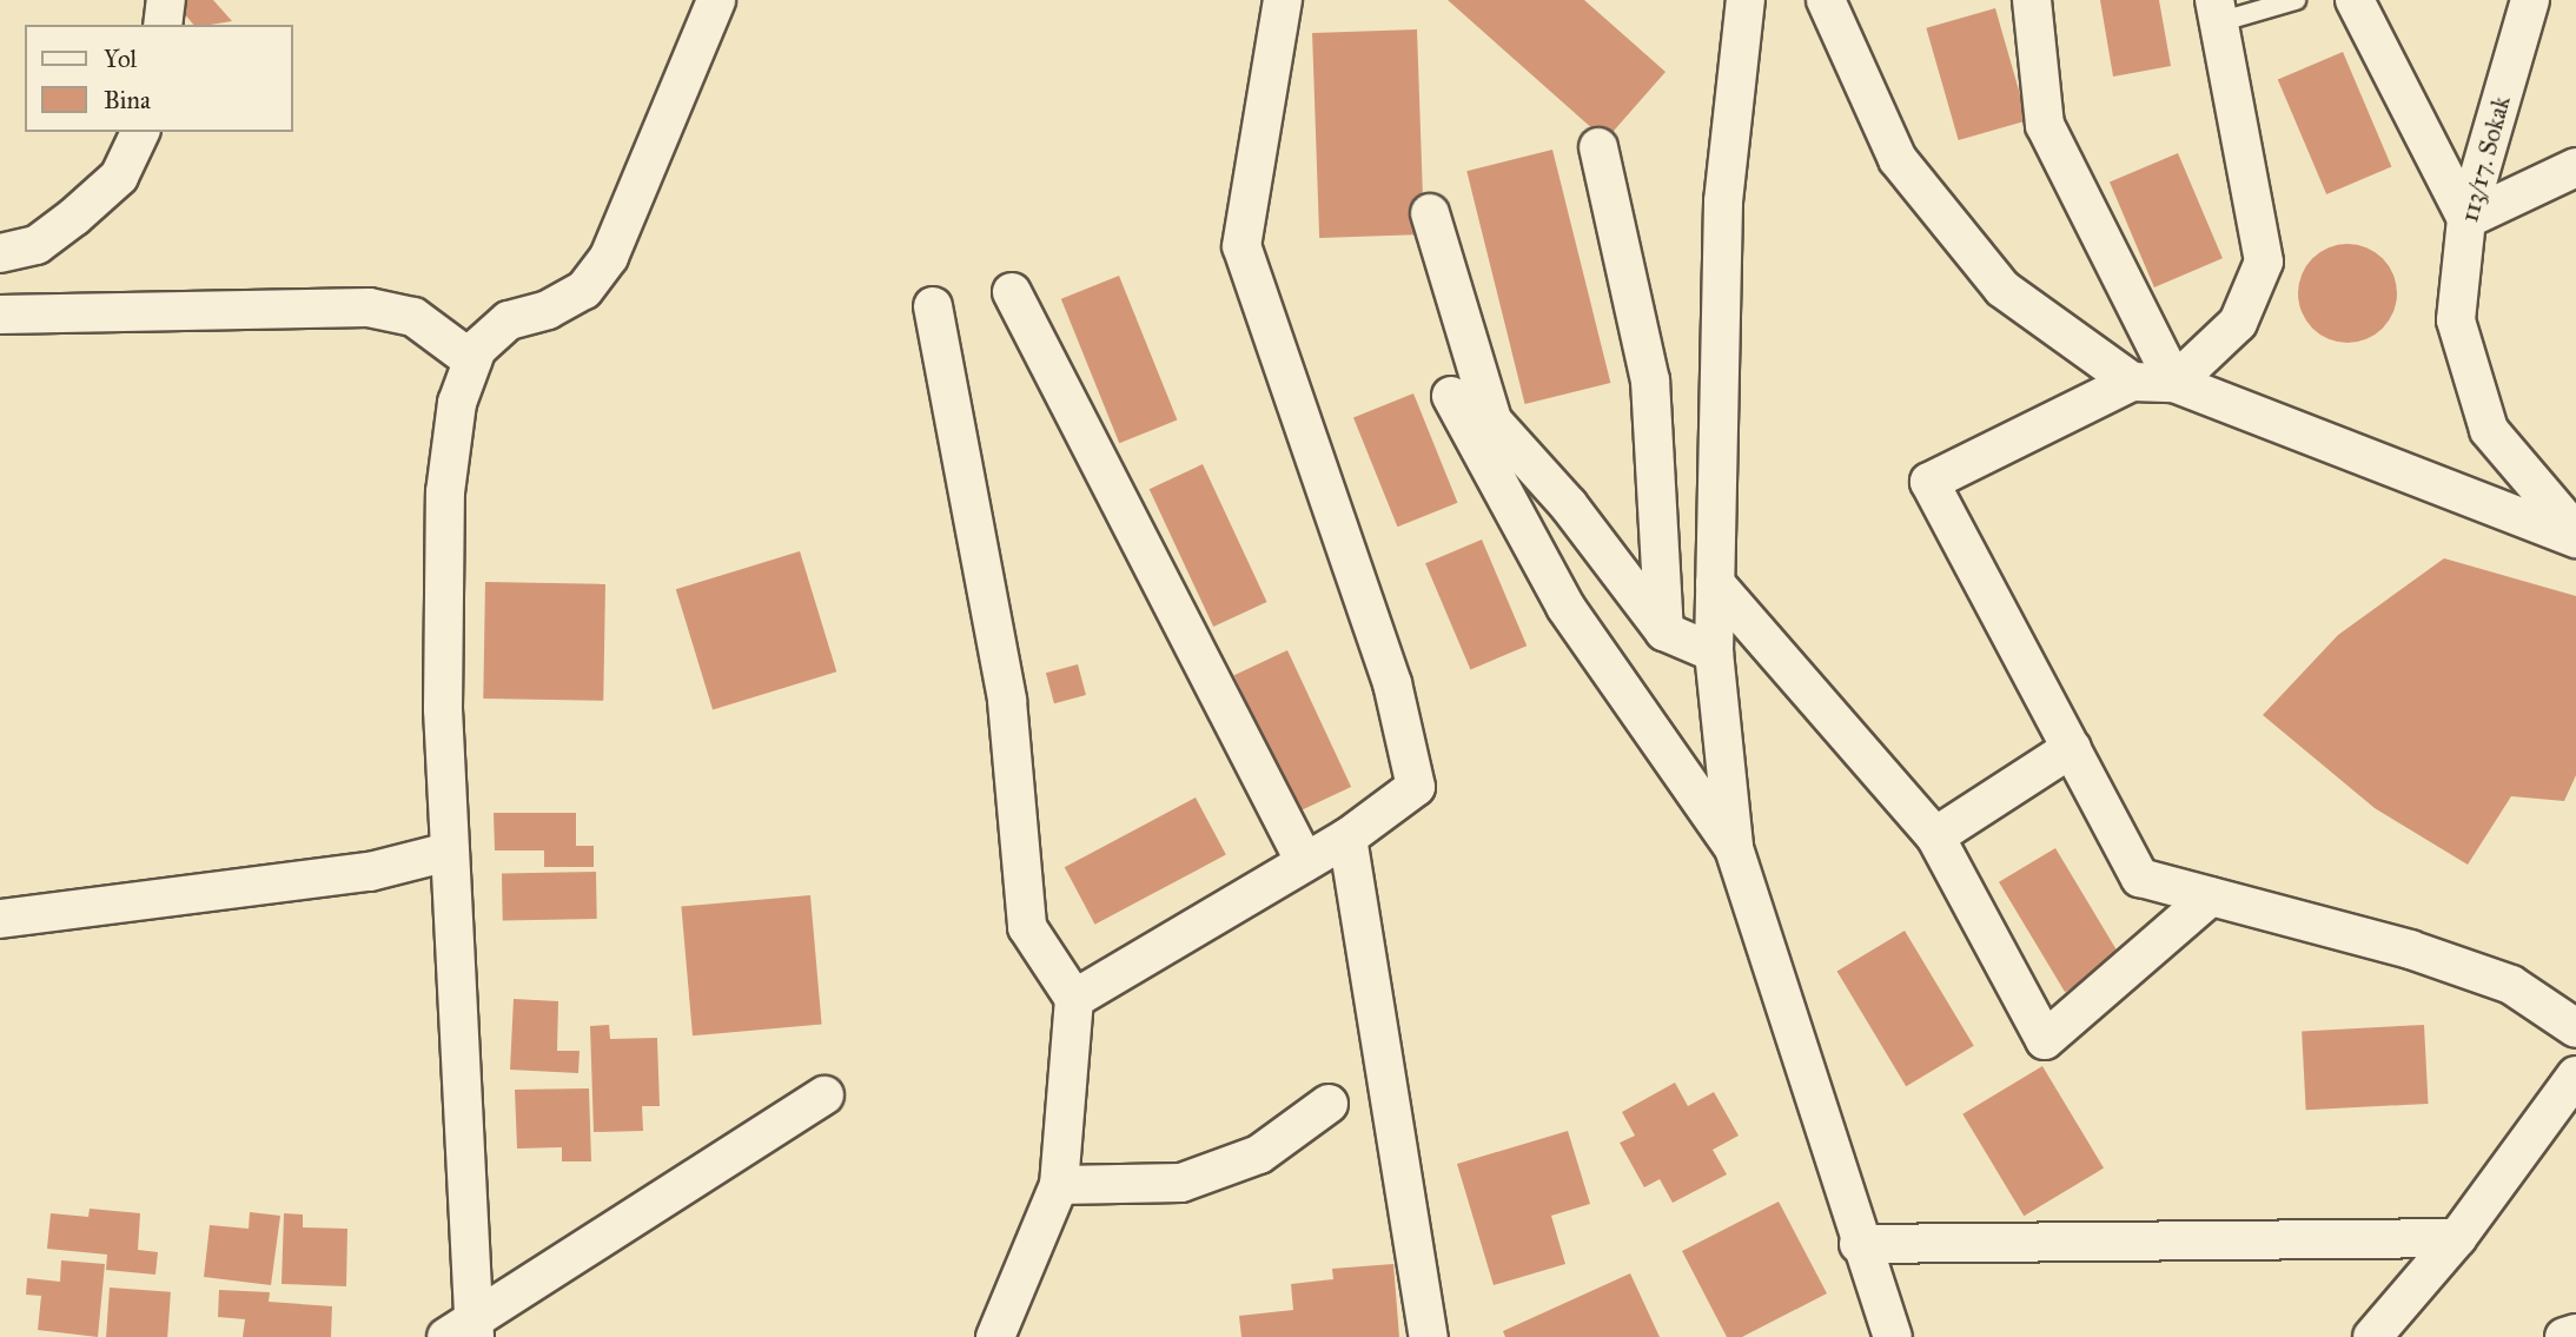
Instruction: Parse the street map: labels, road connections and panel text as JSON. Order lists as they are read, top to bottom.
{
  "streets": {
    "street": ["113/17. Sokak"]
  },
  "legend": ["Yol", "Bina"]
}
